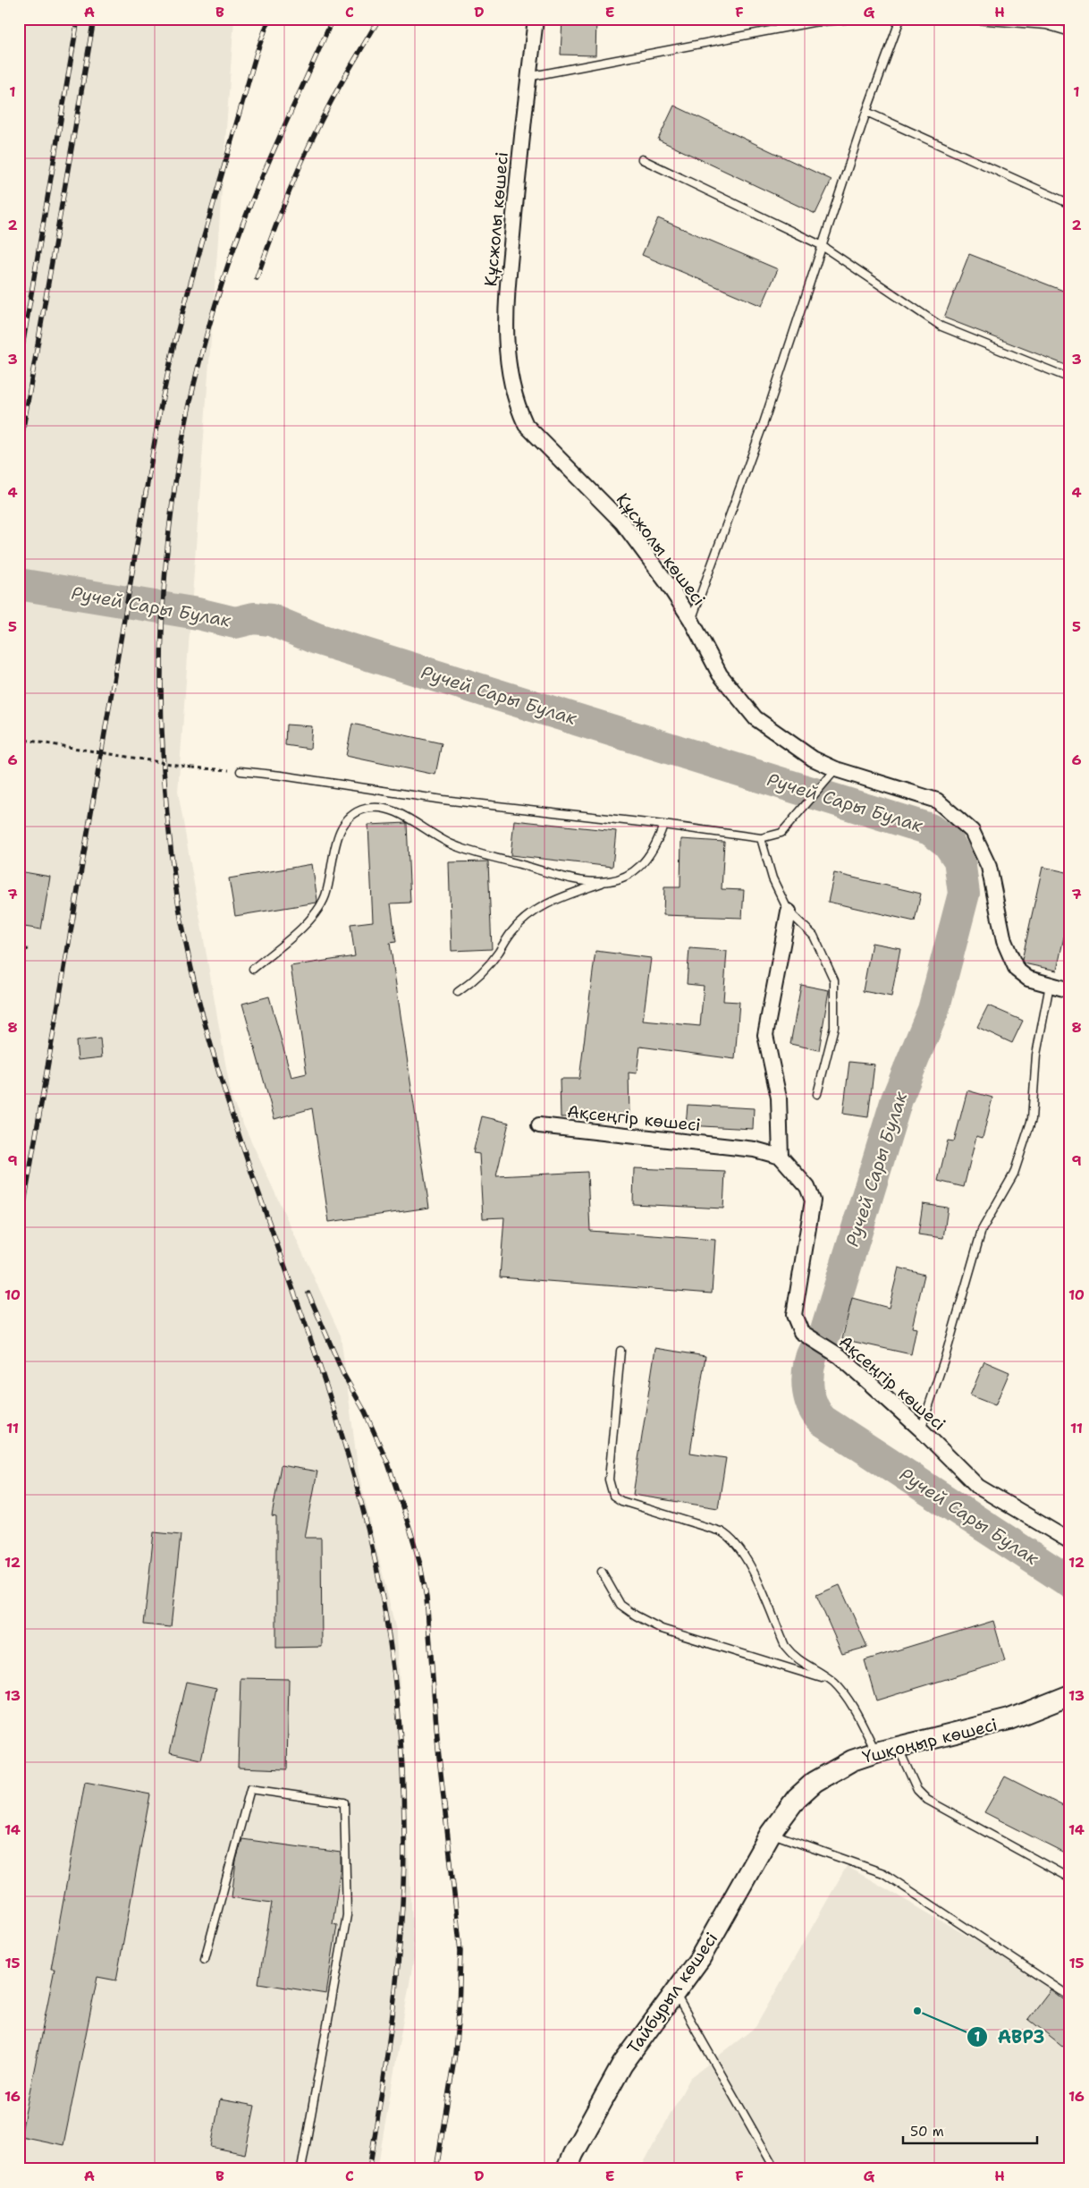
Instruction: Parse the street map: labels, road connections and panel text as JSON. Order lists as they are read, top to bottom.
{
  "streets": {
    "main road": ["Үшқоңыр көшесі", "Тайбурыл көшесі"],
    "street": ["Құсжолы көшесі", "Ақсеңгір көшесі"]
  },
  "crossings": [
    ["Үшқоңыр көшесі", "Тайбурыл көшесі"]
  ],
  "water": ["Ручей Сары Булак"],
  "places": ["АВРЗ"],
  "scale_bar": "50 m",
  "grid": {
    "columns": [
      "A",
      "B",
      "C",
      "D",
      "E",
      "F",
      "G",
      "H"
    ],
    "rows": [
      "1",
      "2",
      "3",
      "4",
      "5",
      "6",
      "7",
      "8",
      "9",
      "10",
      "11",
      "12",
      "13",
      "14",
      "15",
      "16"
    ]
  }
}
